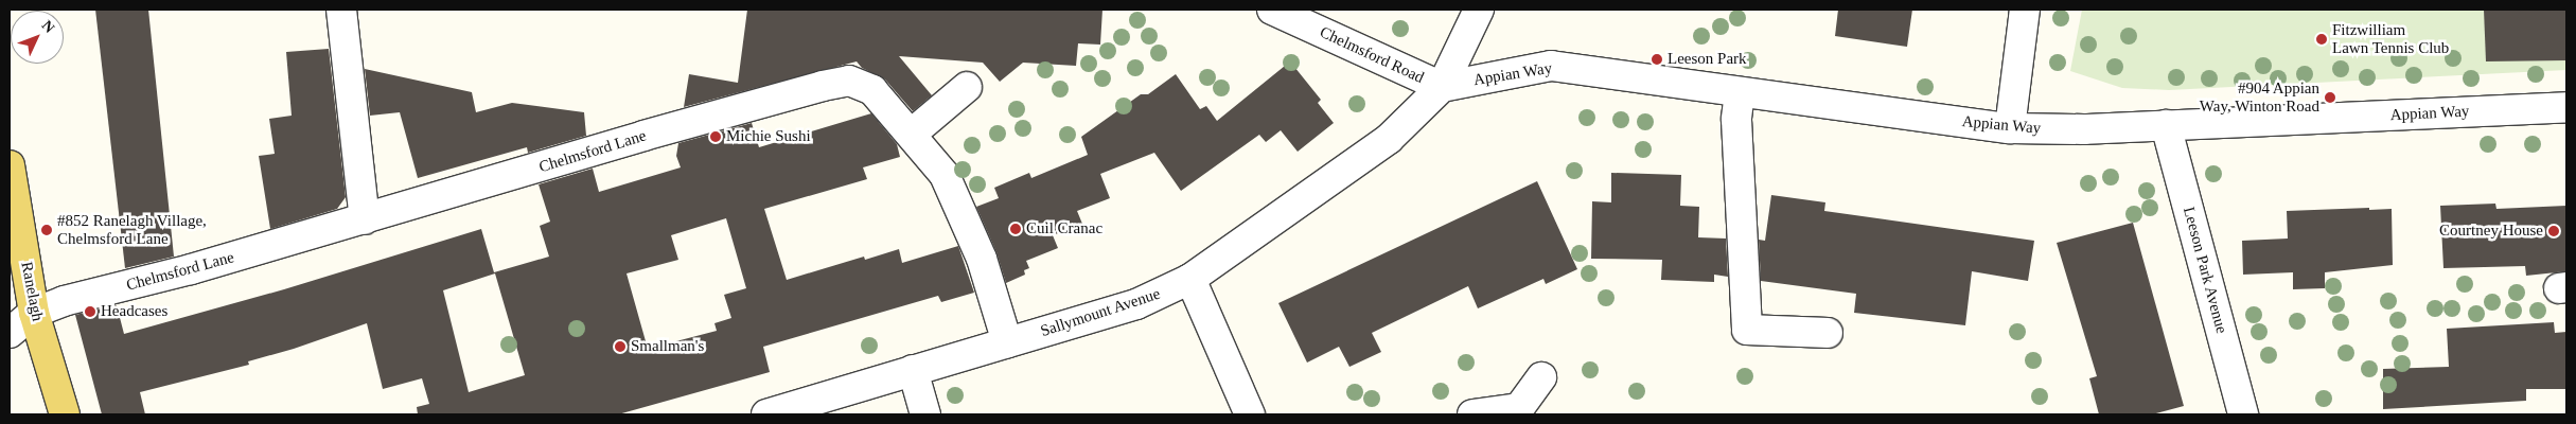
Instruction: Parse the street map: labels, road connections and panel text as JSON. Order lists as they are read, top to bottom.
{
  "streets": {
    "main road": ["Ranelagh"],
    "street": [
      "Chelmsford Road",
      "Appian Way",
      "Chelmsford Lane",
      "Leeson Park Avenue",
      "Sallymount Avenue"
    ]
  },
  "crossings": [
    ["Chelmsford Road", "Appian Way"],
    ["Chelmsford Road", "Sallymount Avenue"],
    ["Appian Way", "Leeson Park Avenue"],
    ["Appian Way", "Sallymount Avenue"],
    ["Chelmsford Lane", "Ranelagh"],
    ["Chelmsford Lane", "Sallymount Avenue"]
  ],
  "places": [
    "Fitzwilliam Lawn Tennis Club",
    "Leeson Park",
    "#904 Appian Way, Winton Road",
    "Michie Sushi",
    "Cuil Cranac",
    "#852 Ranelagh Village, Chelmsford Lane",
    "Courtney House",
    "Headcases",
    "Smallman's"
  ],
  "north": "top right"
}
